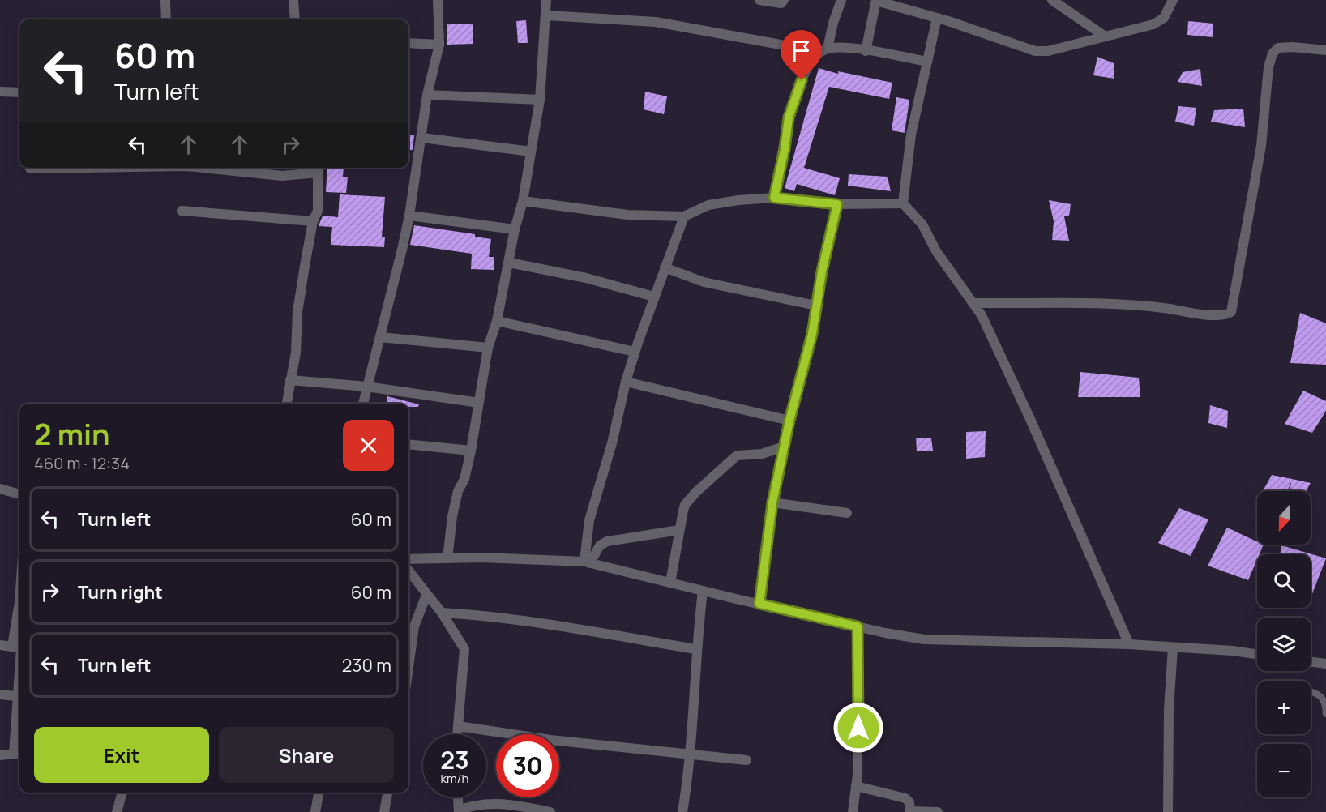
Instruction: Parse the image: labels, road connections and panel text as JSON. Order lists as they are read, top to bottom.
{
  "north": "bottom",
  "page": {
    "turn": ["60 m", "Turn left"],
    "heading": ["2 min", "460 m · 12:34"],
    "list": [
      {
        "name": "Turn left",
        "value": "60 m"
      },
      {
        "name": "Turn right",
        "value": "60 m"
      },
      {
        "name": "Turn left",
        "value": "230 m"
      }
    ],
    "map_buttons": ["+", "−"],
    "buttons": ["Exit", "Share"],
    "speed": "23 km/h",
    "limit": "30"
  }
}
